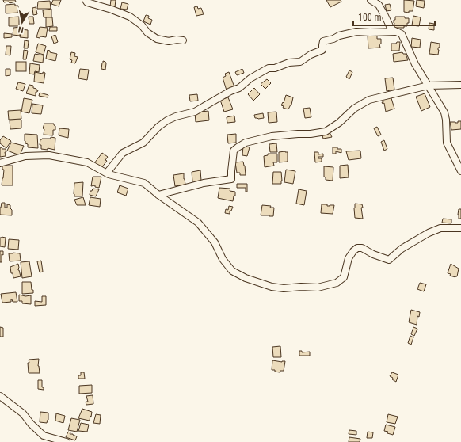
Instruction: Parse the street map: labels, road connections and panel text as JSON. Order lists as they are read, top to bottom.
{
  "scale_bar": "100 m",
  "north": "bottom"
}
